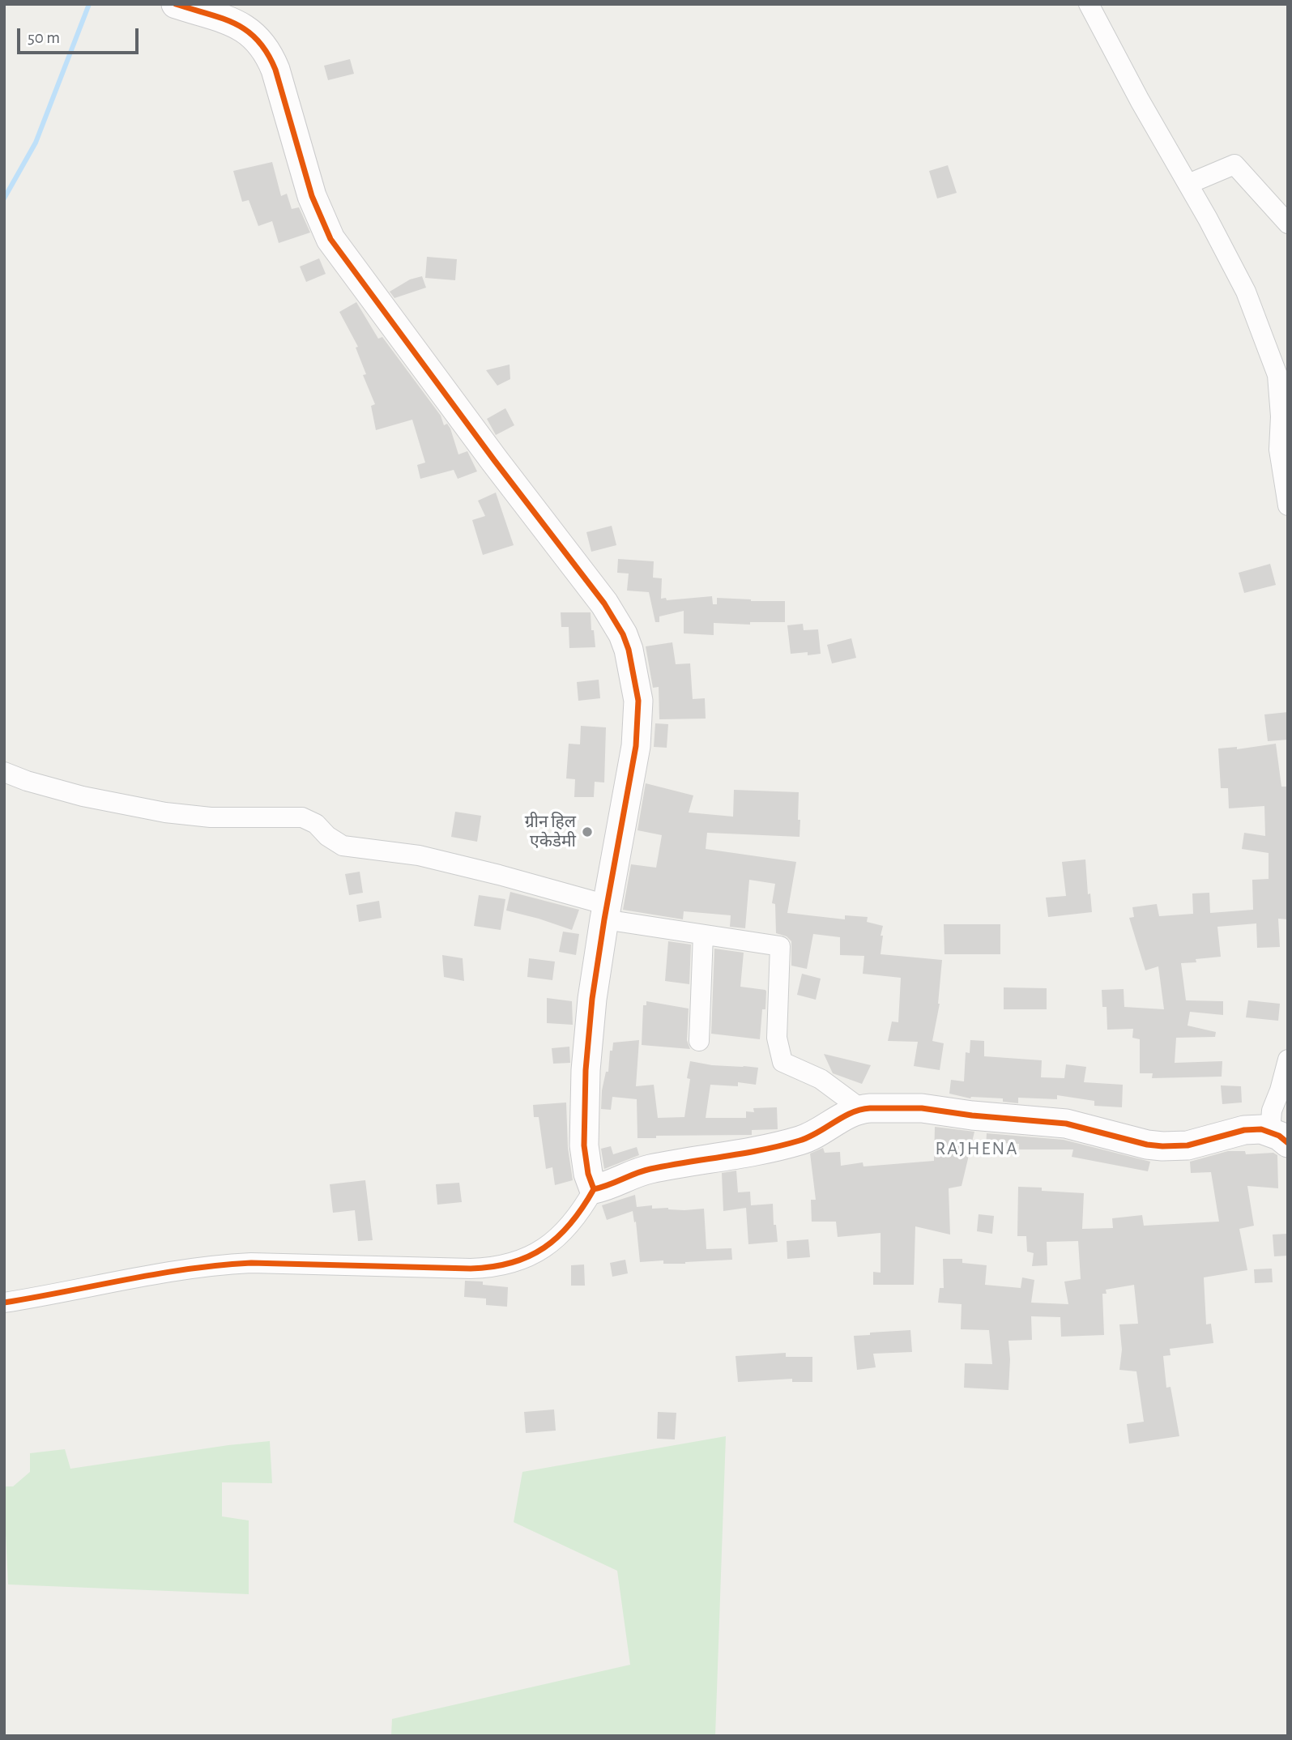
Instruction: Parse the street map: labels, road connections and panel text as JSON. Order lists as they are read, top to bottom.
{
  "districts": ["RAJHENA"],
  "places": ["ग्रीन हिल एकेडेमी"],
  "scale_bar": "50 m"
}
